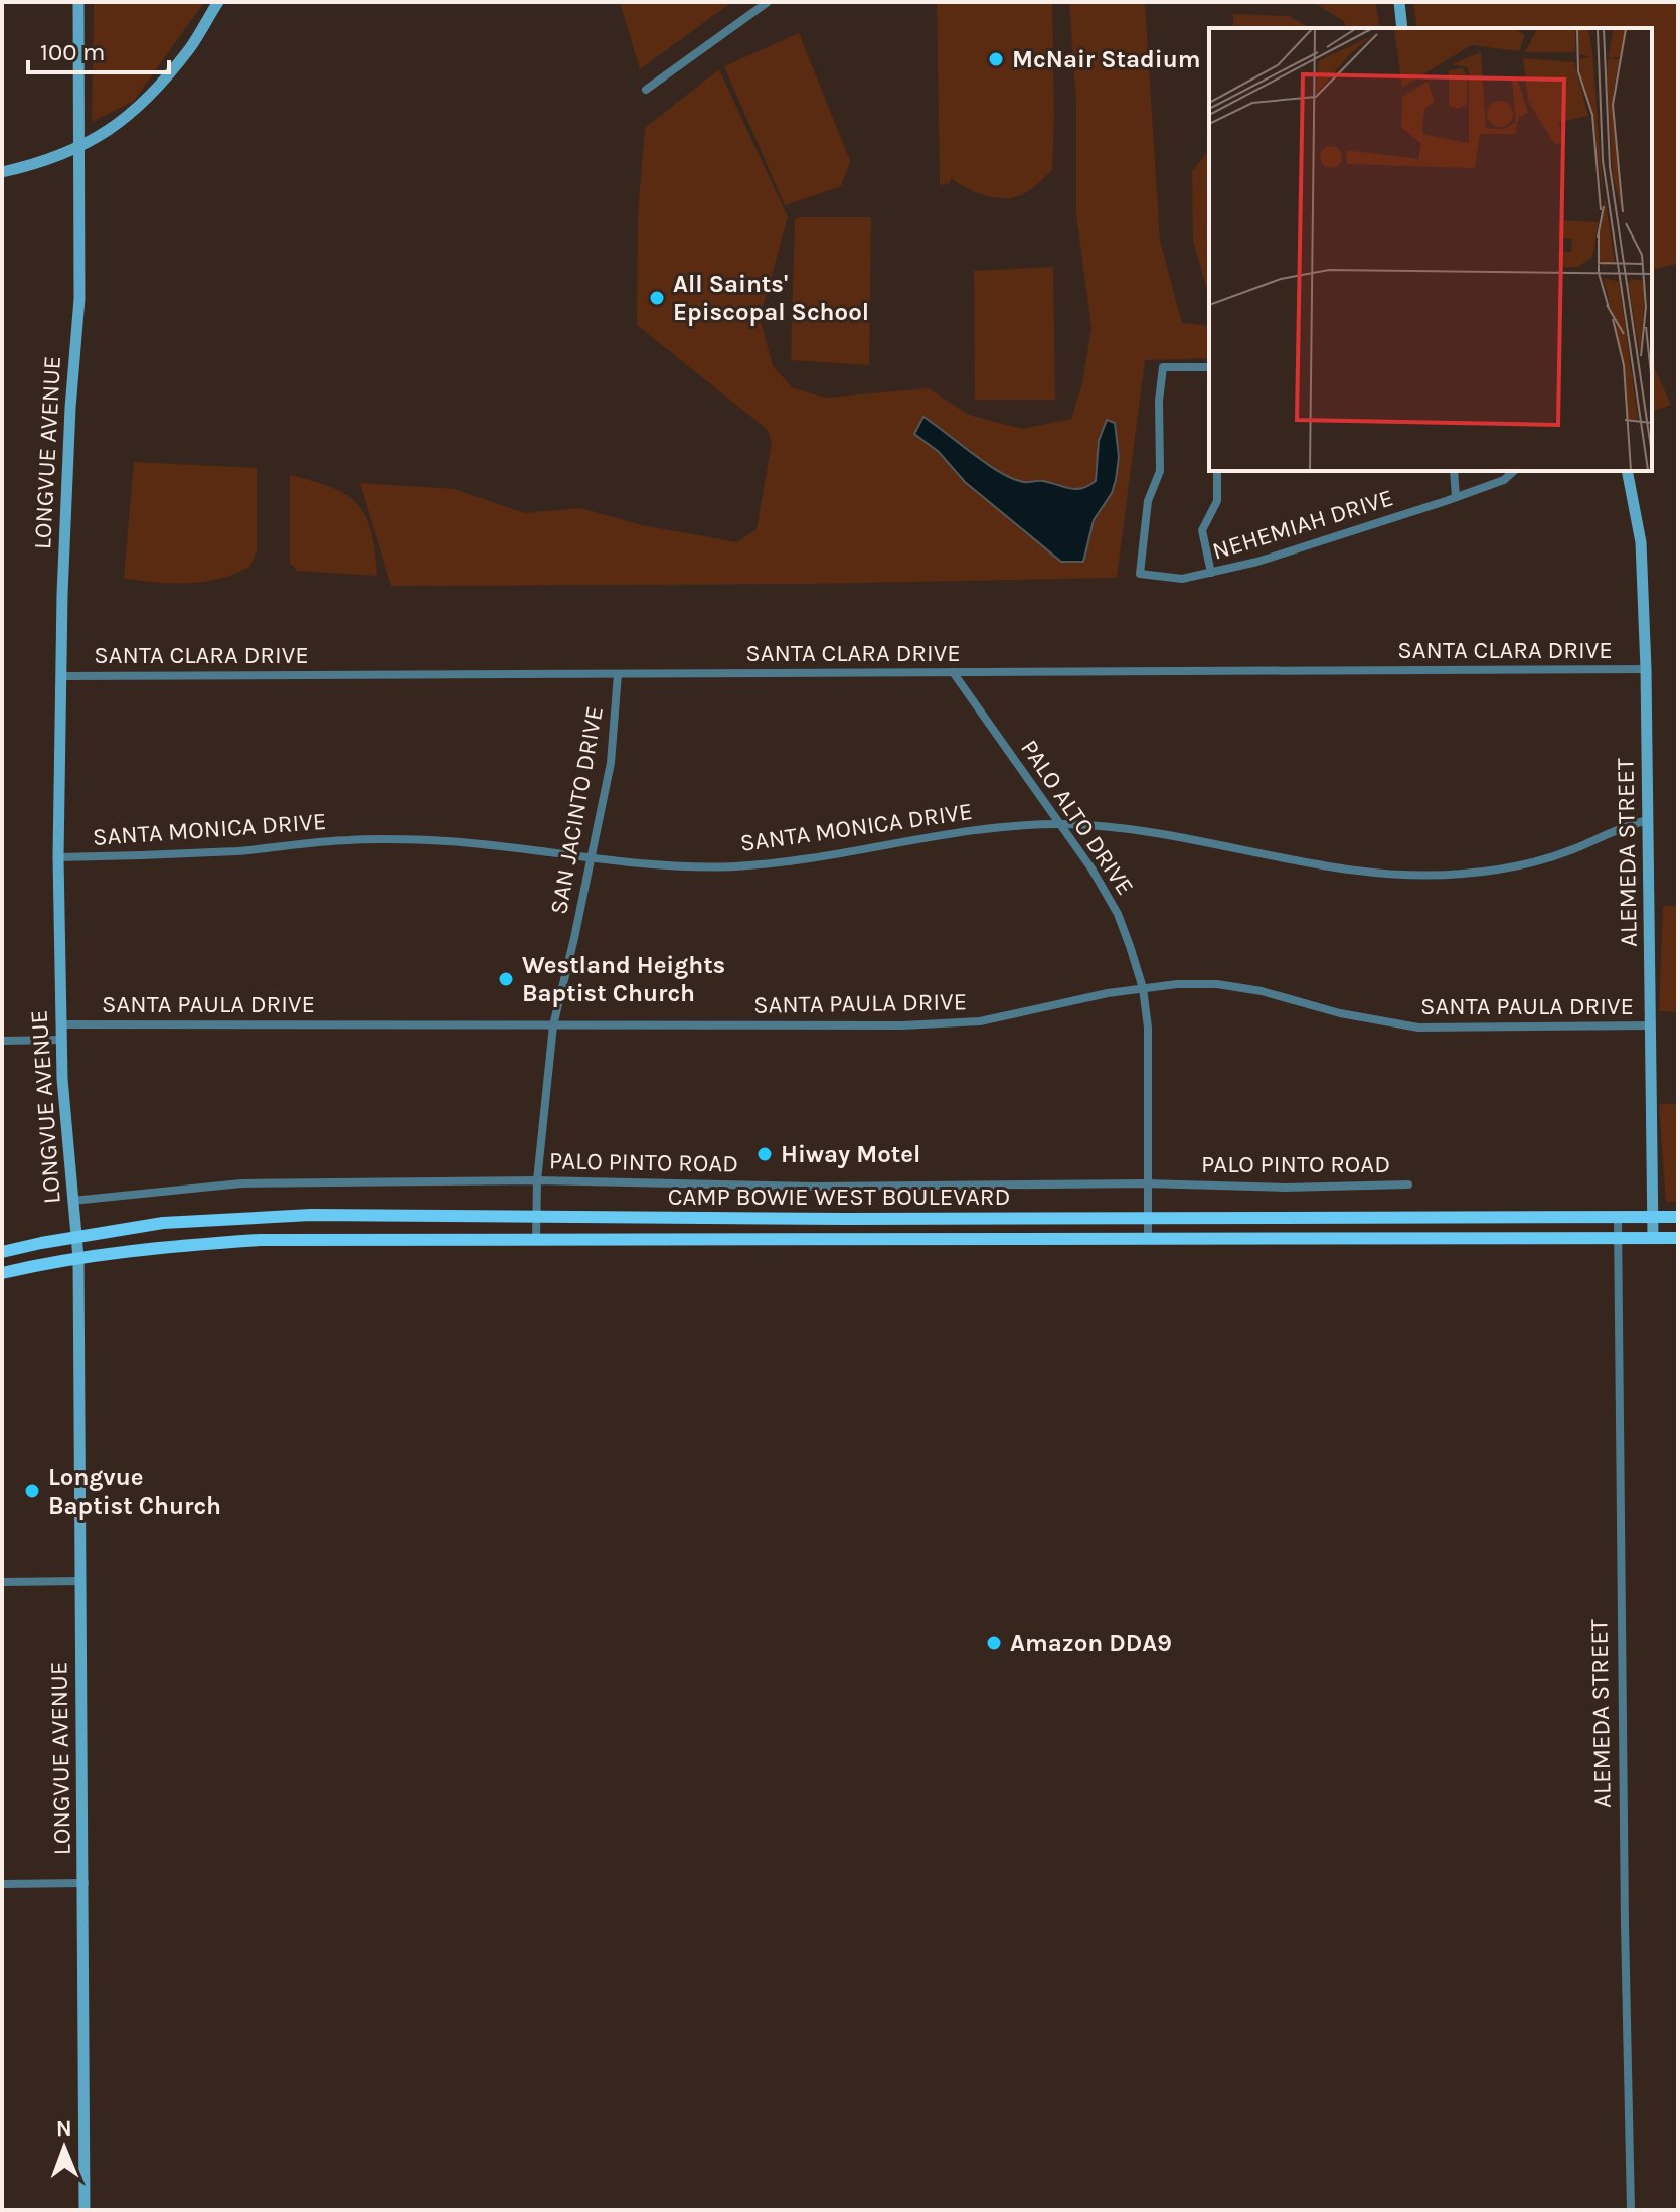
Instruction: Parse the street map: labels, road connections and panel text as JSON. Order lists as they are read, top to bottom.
{
  "streets": {
    "main road": ["LONGVUE AVENUE", "ALEMEDA STREET", "CAMP BOWIE WEST BOULEVARD"],
    "street": [
      "NEHEMIAH DRIVE",
      "SANTA CLARA DRIVE",
      "SAN JACINTO DRIVE",
      "PALO ALTO DRIVE",
      "SANTA MONICA DRIVE",
      "SANTA PAULA DRIVE",
      "PALO PINTO ROAD"
    ]
  },
  "crossings": [
    ["LONGVUE AVENUE", "SANTA CLARA DRIVE"],
    ["LONGVUE AVENUE", "SANTA MONICA DRIVE"],
    ["LONGVUE AVENUE", "SANTA PAULA DRIVE"],
    ["LONGVUE AVENUE", "PALO PINTO ROAD"],
    ["LONGVUE AVENUE", "CAMP BOWIE WEST BOULEVARD"],
    ["SANTA CLARA DRIVE", "SAN JACINTO DRIVE"],
    ["SANTA CLARA DRIVE", "PALO ALTO DRIVE"],
    ["SANTA CLARA DRIVE", "ALEMEDA STREET"],
    ["SAN JACINTO DRIVE", "SANTA MONICA DRIVE"],
    ["SAN JACINTO DRIVE", "SANTA PAULA DRIVE"],
    ["SAN JACINTO DRIVE", "PALO PINTO ROAD"],
    ["SAN JACINTO DRIVE", "CAMP BOWIE WEST BOULEVARD"],
    ["PALO ALTO DRIVE", "SANTA MONICA DRIVE"],
    ["PALO ALTO DRIVE", "SANTA PAULA DRIVE"],
    ["PALO ALTO DRIVE", "PALO PINTO ROAD"],
    ["PALO ALTO DRIVE", "CAMP BOWIE WEST BOULEVARD"],
    ["SANTA MONICA DRIVE", "ALEMEDA STREET"],
    ["ALEMEDA STREET", "SANTA PAULA DRIVE"],
    ["ALEMEDA STREET", "CAMP BOWIE WEST BOULEVARD"]
  ],
  "places": [
    "McNair Stadium",
    "All Saints' Episcopal School",
    "Westland Heights Baptist Church",
    "Hiway Motel",
    "Longvue Baptist Church",
    "Amazon DDA9"
  ],
  "scale_bar": "100 m",
  "north": "top"
}
